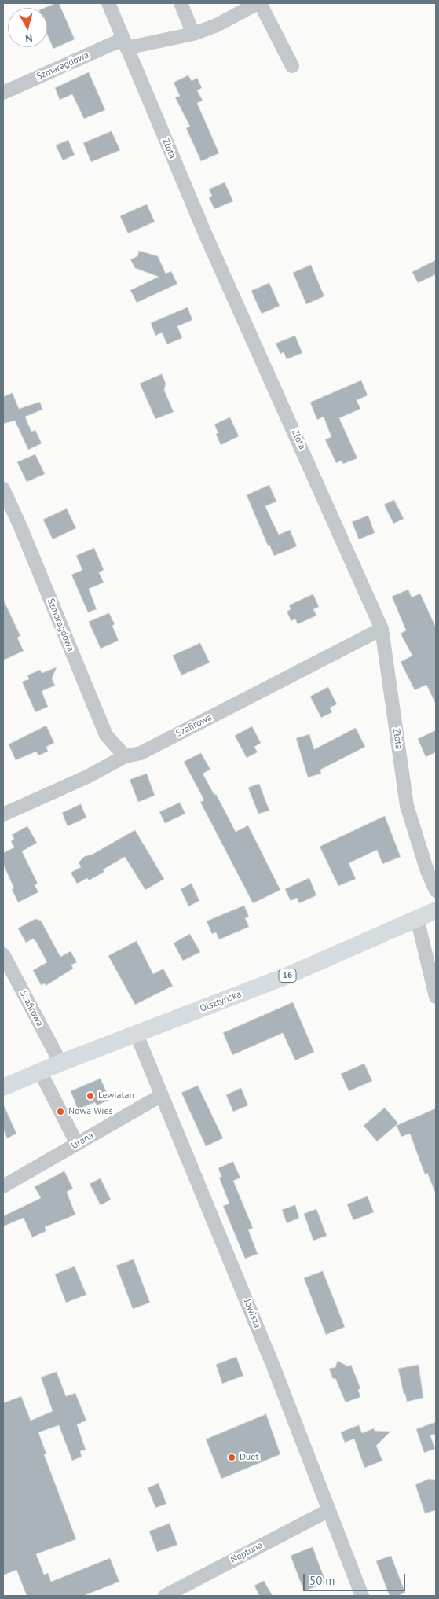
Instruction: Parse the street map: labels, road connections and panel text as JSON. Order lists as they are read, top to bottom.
{
  "streets": {
    "main road": ["16", "Olsztyńska"],
    "street": [
      "Szmaragdowa",
      "Złota",
      "Szafirowa",
      "Urana",
      "Jowisza",
      "Neptuna"
    ]
  },
  "crossings": [
    ["Szmaragdowa", "Złota"],
    ["Szmaragdowa", "Szafirowa"],
    ["Złota", "Szafirowa"],
    ["Szafirowa", "Olsztyńska"],
    ["Olsztyńska", "Jowisza"],
    ["Urana", "Jowisza"],
    ["Jowisza", "Neptuna"]
  ],
  "places": ["Lewiatan", "Nowa Wieś", "Duet"],
  "scale_bar": "50 m",
  "north": "bottom"
}
